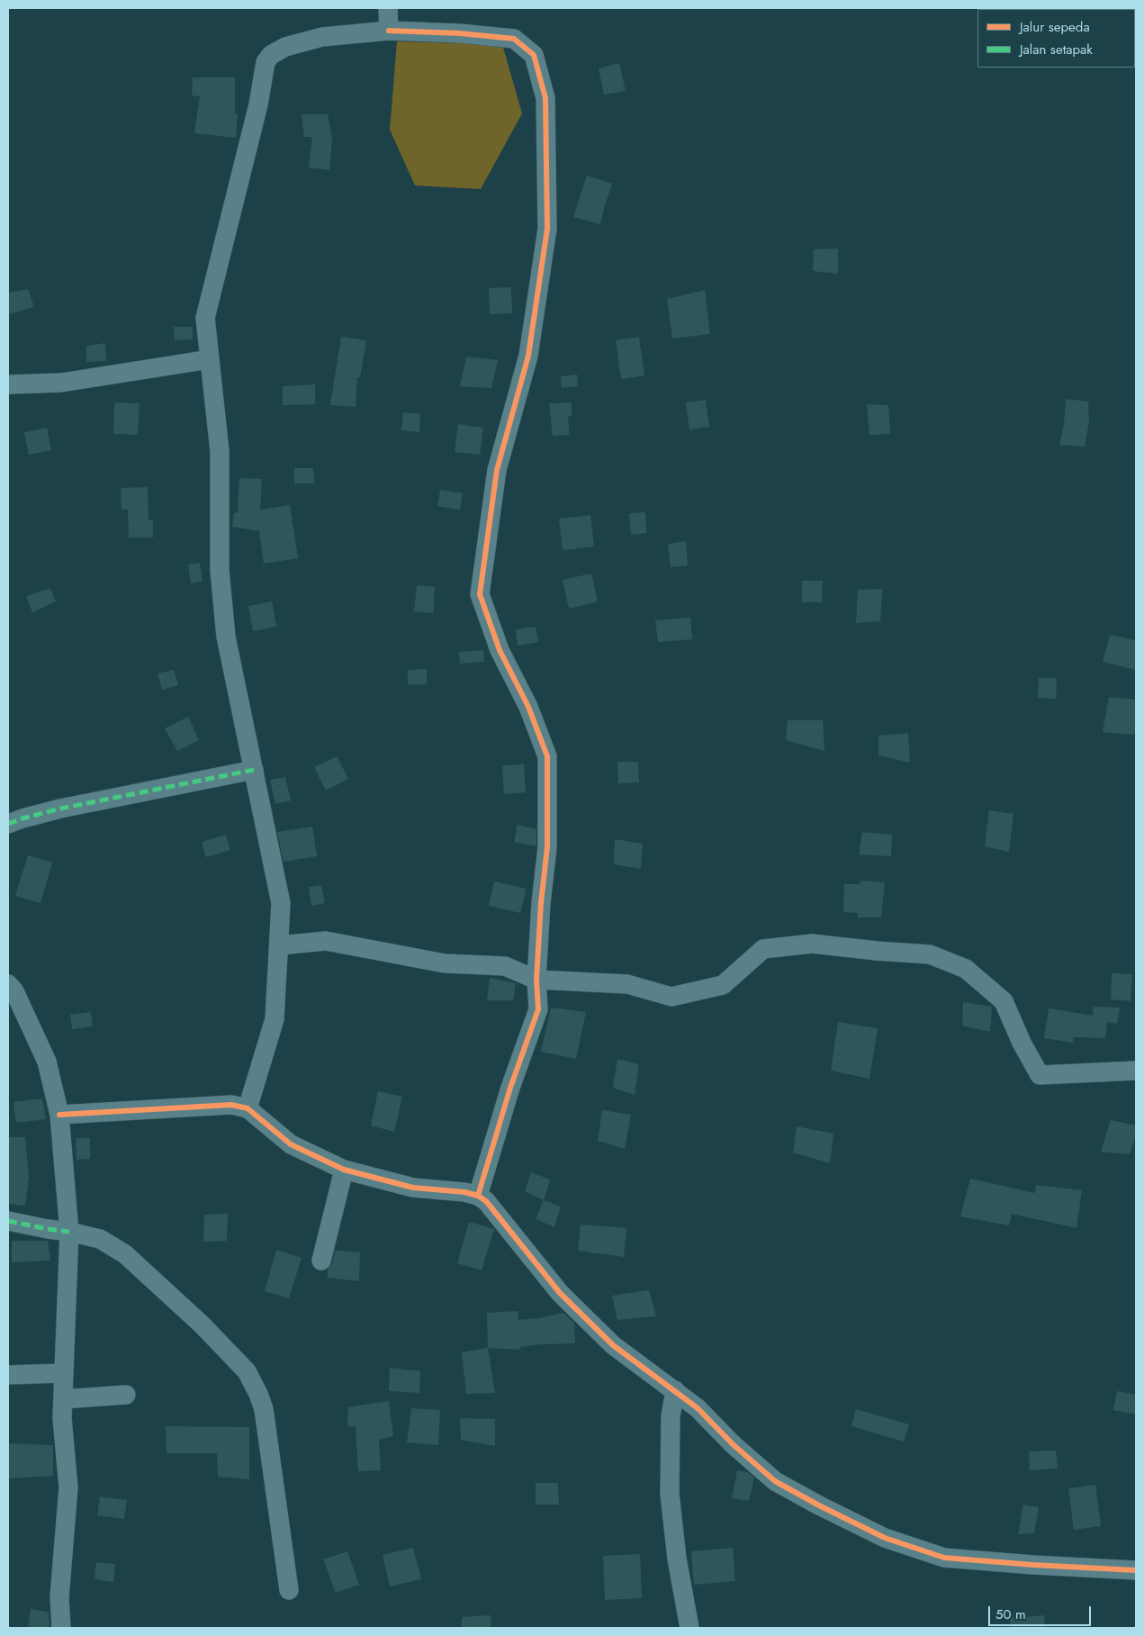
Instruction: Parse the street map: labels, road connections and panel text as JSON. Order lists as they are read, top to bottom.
{
  "legend": ["Jalur sepeda", "Jalan setapak"],
  "scale_bar": "50 m"
}
